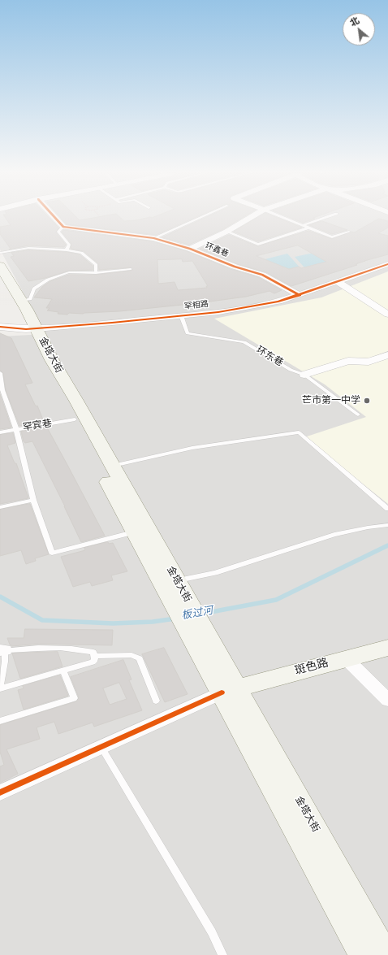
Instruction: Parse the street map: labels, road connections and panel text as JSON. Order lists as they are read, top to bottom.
{
  "streets": {
    "main road": ["金塔大街", "斑色路"],
    "street": ["环鑫巷", "罕相路"],
    "lane": ["环东巷", "罕宾巷"]
  },
  "crossings": [
    ["环鑫巷", "罕相路"],
    ["罕相路", "金塔大街"],
    ["罕相路", "环东巷"],
    ["金塔大街", "罕宾巷"],
    ["金塔大街", "斑色路"]
  ],
  "water": ["板过河"],
  "places": ["芒市第一中学"],
  "north": "top left"
}
